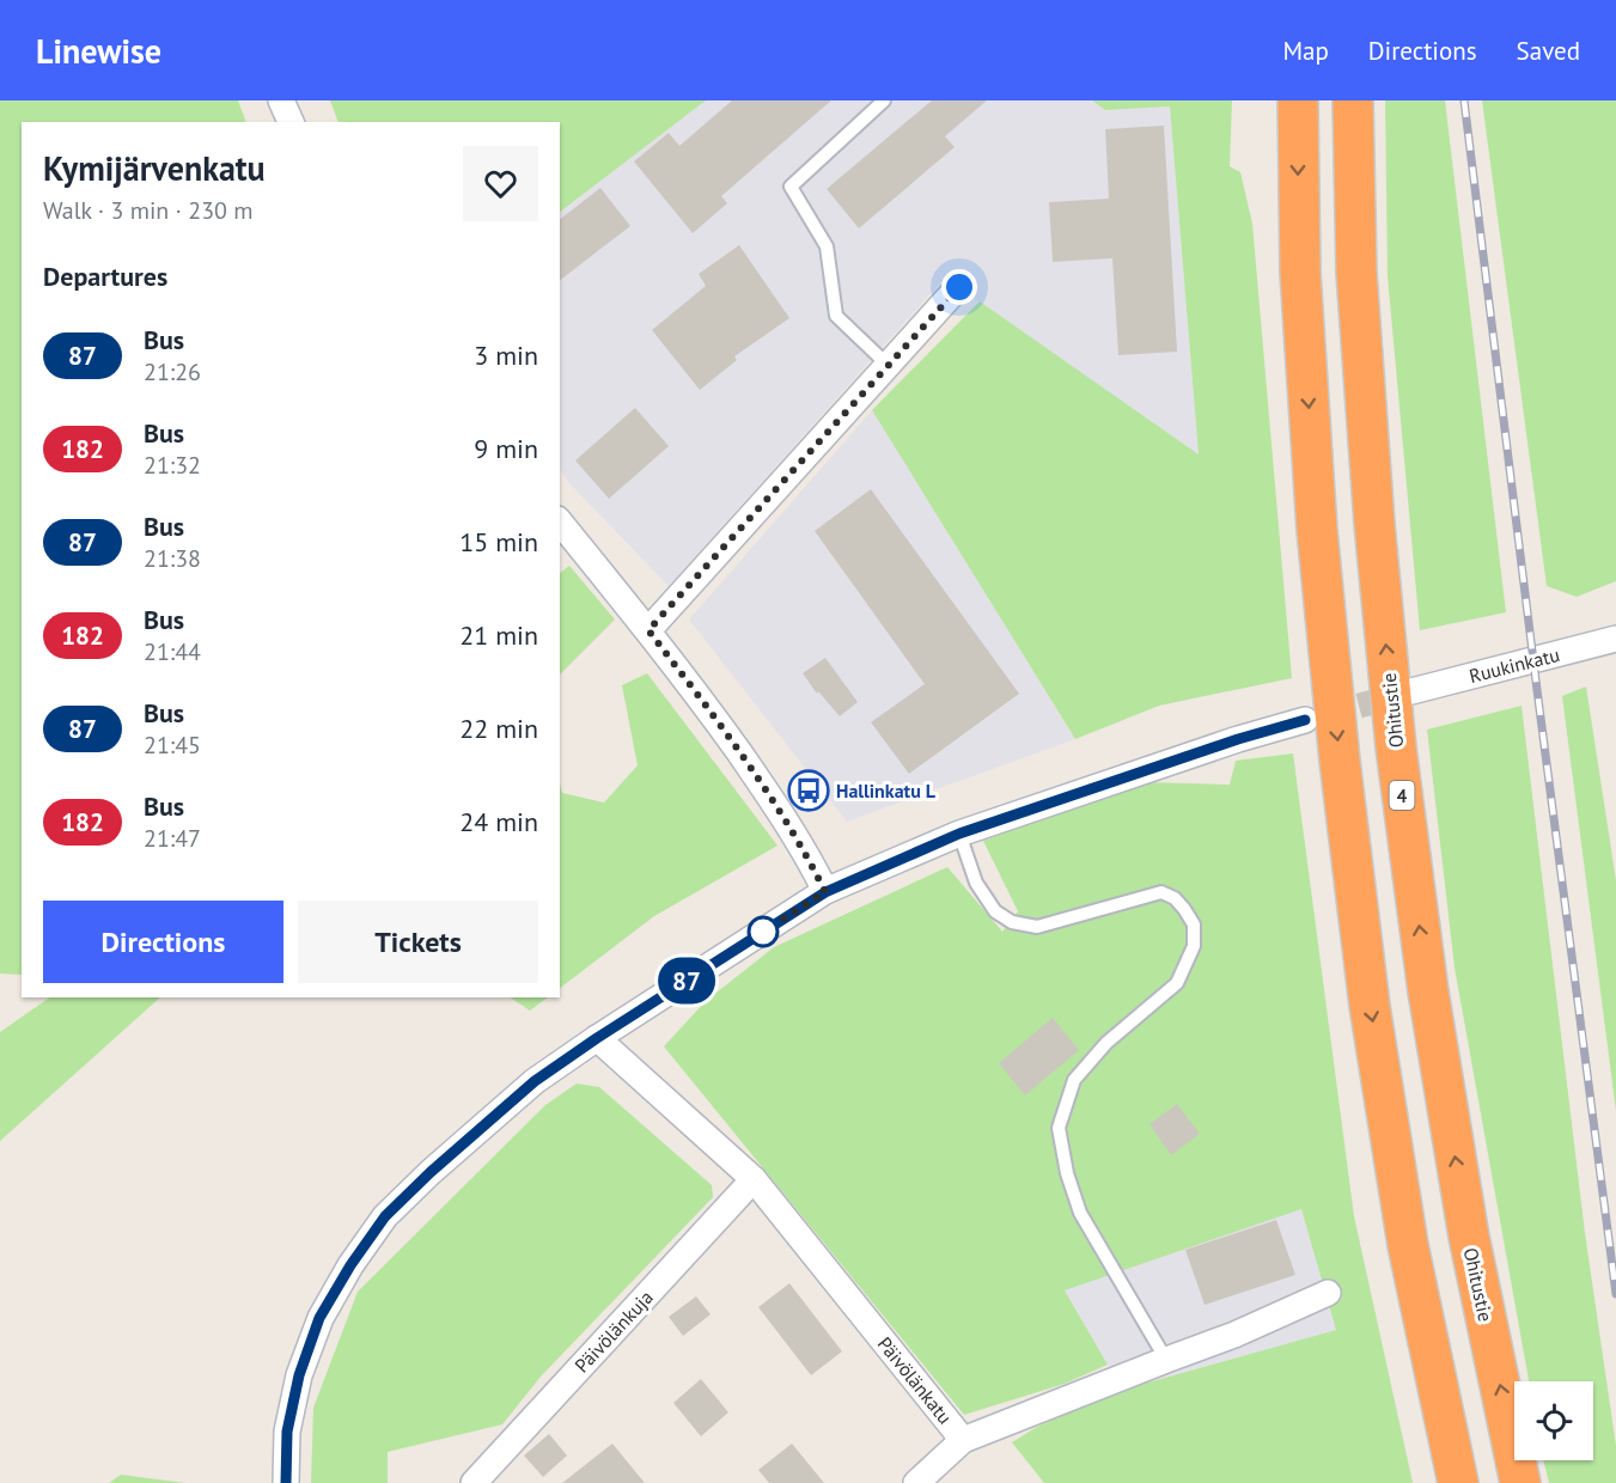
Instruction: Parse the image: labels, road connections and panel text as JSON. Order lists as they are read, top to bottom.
{
  "streets": {
    "highway": ["Ohitustie", "4"],
    "street": ["Ruukinkatu", "Päivölänkuja", "Päivölänkatu"]
  },
  "crossings": [
    ["Päivölänkuja", "Päivölänkatu"]
  ],
  "places": {
    "bus stop": ["Hallinkatu L"]
  },
  "lines": ["bus line 87"],
  "page": {
    "header": "Linewise",
    "nav": ["Map", "Directions", "Saved"],
    "on_map": "87",
    "heading": [
      ["Kymijärvenkatu", "Walk · 3 min · 230 m"],
      "Departures"
    ],
    "list": [
      {
        "mark": "87",
        "name": "Bus",
        "note": "21:26",
        "value": "3 min"
      },
      {
        "mark": "182",
        "name": "Bus",
        "note": "21:32",
        "value": "9 min"
      },
      {
        "mark": "87",
        "name": "Bus",
        "note": "21:38",
        "value": "15 min"
      },
      {
        "mark": "182",
        "name": "Bus",
        "note": "21:44",
        "value": "21 min"
      },
      {
        "mark": "87",
        "name": "Bus",
        "note": "21:45",
        "value": "22 min"
      },
      {
        "mark": "182",
        "name": "Bus",
        "note": "21:47",
        "value": "24 min"
      }
    ],
    "buttons": ["Directions", "Tickets"]
  }
}
